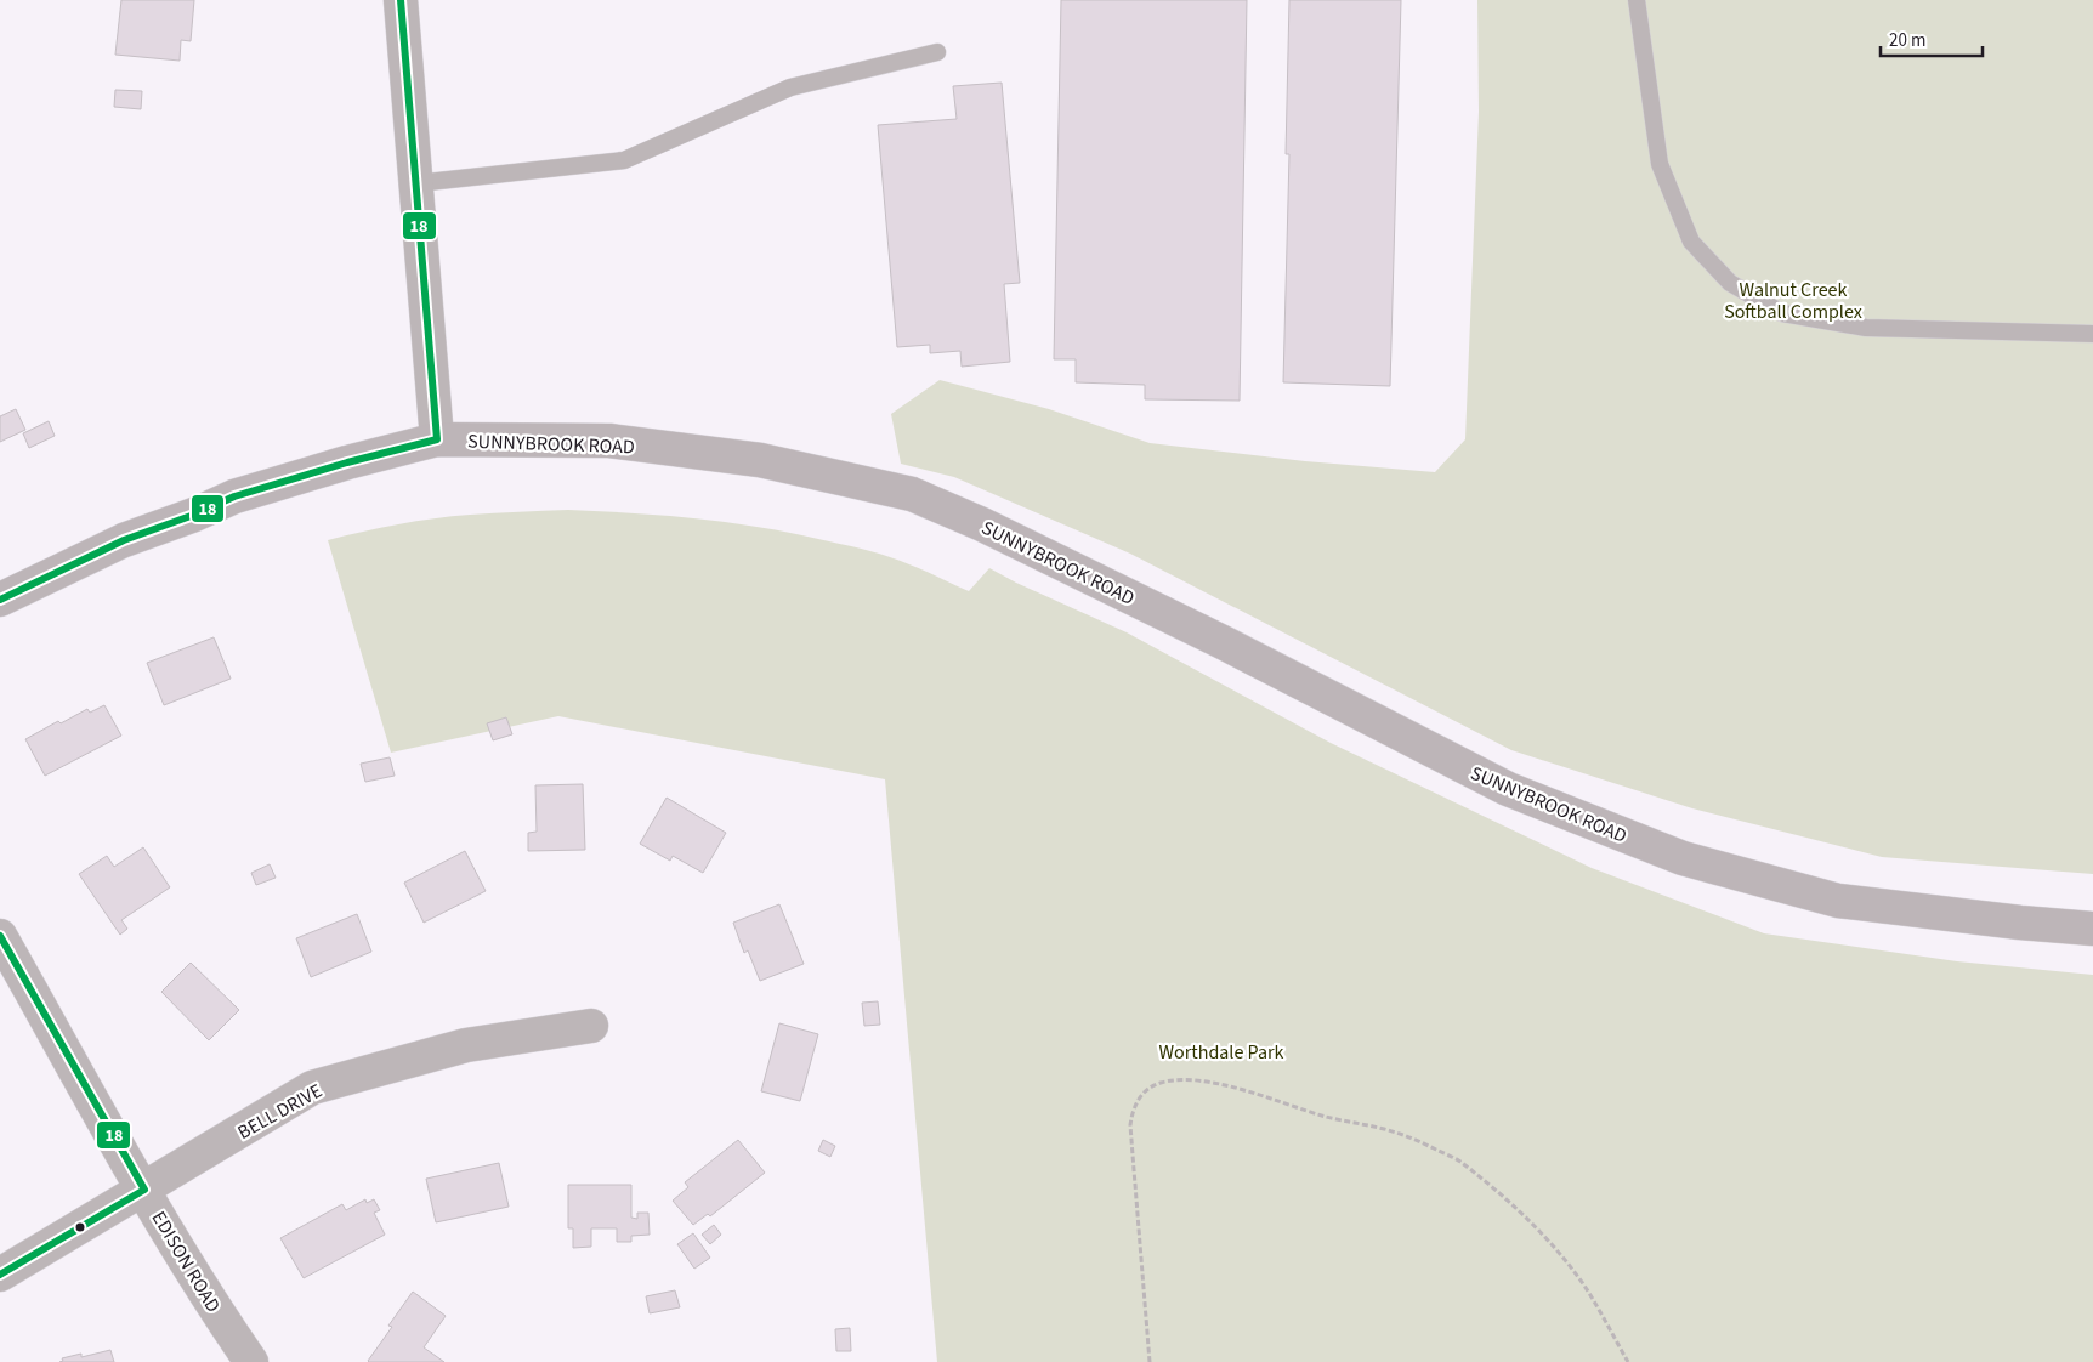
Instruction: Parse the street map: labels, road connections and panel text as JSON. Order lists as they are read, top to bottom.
{
  "streets": {
    "main road": ["SUNNYBROOK ROAD"],
    "street": ["BELL DRIVE", "EDISON ROAD"]
  },
  "crossings": [
    ["BELL DRIVE", "EDISON ROAD"]
  ],
  "parks": ["Walnut Creek Softball Complex", "Worthdale Park"],
  "lines": ["transit line 18"],
  "scale_bar": "20 m"
}
